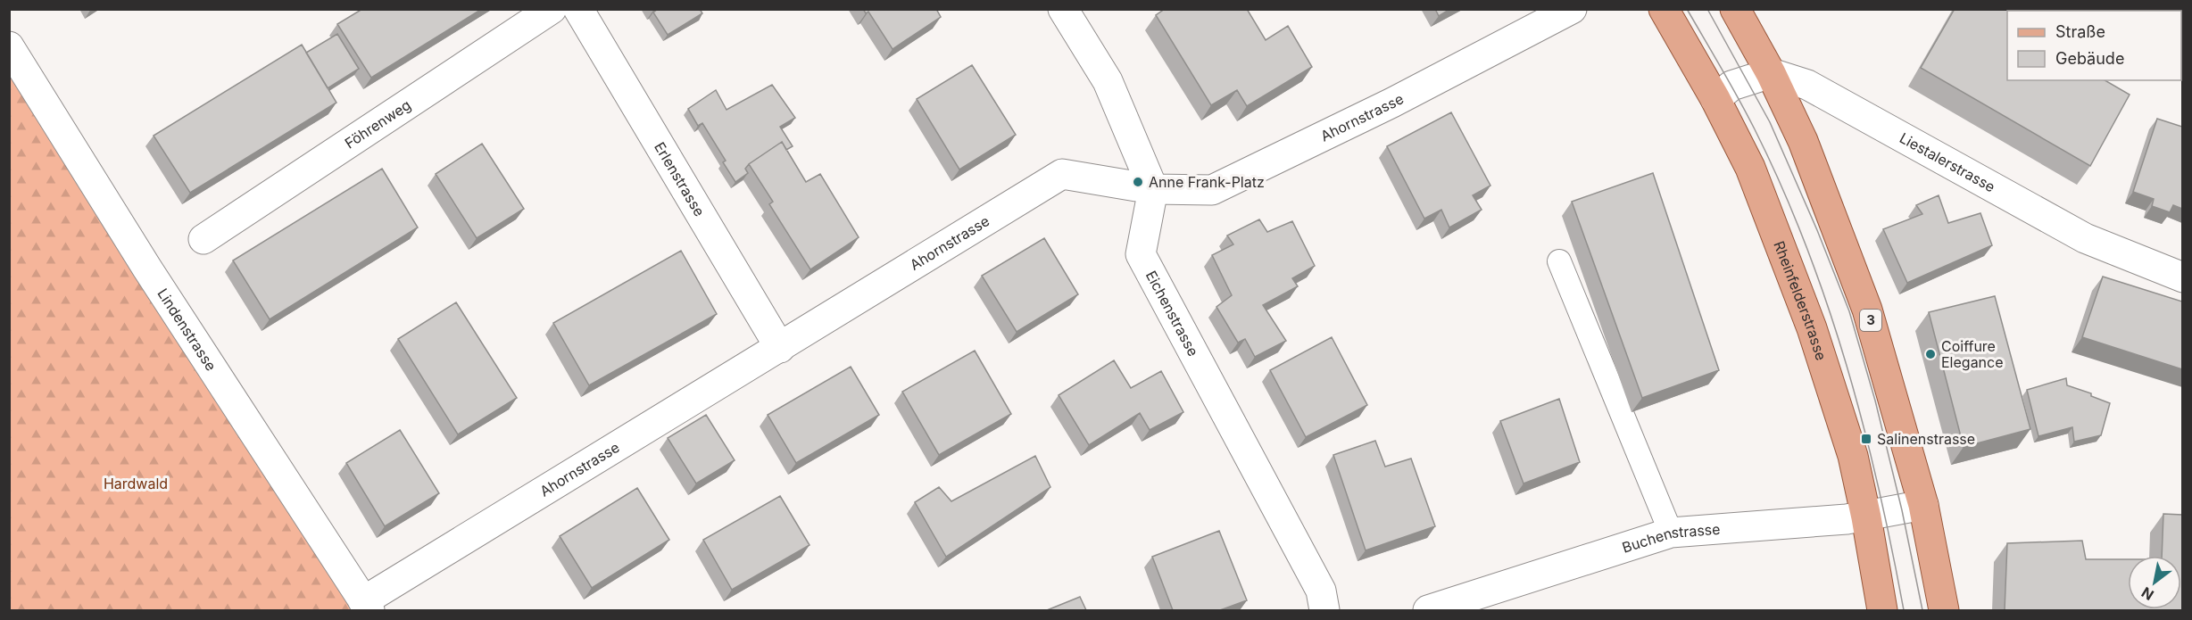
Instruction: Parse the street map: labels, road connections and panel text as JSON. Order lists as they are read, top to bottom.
{
  "streets": {
    "main road": ["Rheinfelderstrasse", "3"],
    "street": [
      "Ahornstrasse",
      "Föhrenweg",
      "Liestalerstrasse",
      "Erlenstrasse",
      "Eichenstrasse",
      "Lindenstrasse",
      "Buchenstrasse"
    ]
  },
  "crossings": [
    ["Ahornstrasse", "Erlenstrasse"],
    ["Ahornstrasse", "Eichenstrasse"],
    ["Ahornstrasse", "Lindenstrasse"],
    ["Liestalerstrasse", "3"],
    ["Rheinfelderstrasse", "Buchenstrasse"],
    ["3", "Buchenstrasse"]
  ],
  "parks": ["Hardwald"],
  "places": {
    "other": ["Anne Frank-Platz", "Coiffure Elegance"],
    "transit": ["Salinenstrasse"]
  },
  "legend": ["Straße", "Gebäude"],
  "north": "bottom left"
}
